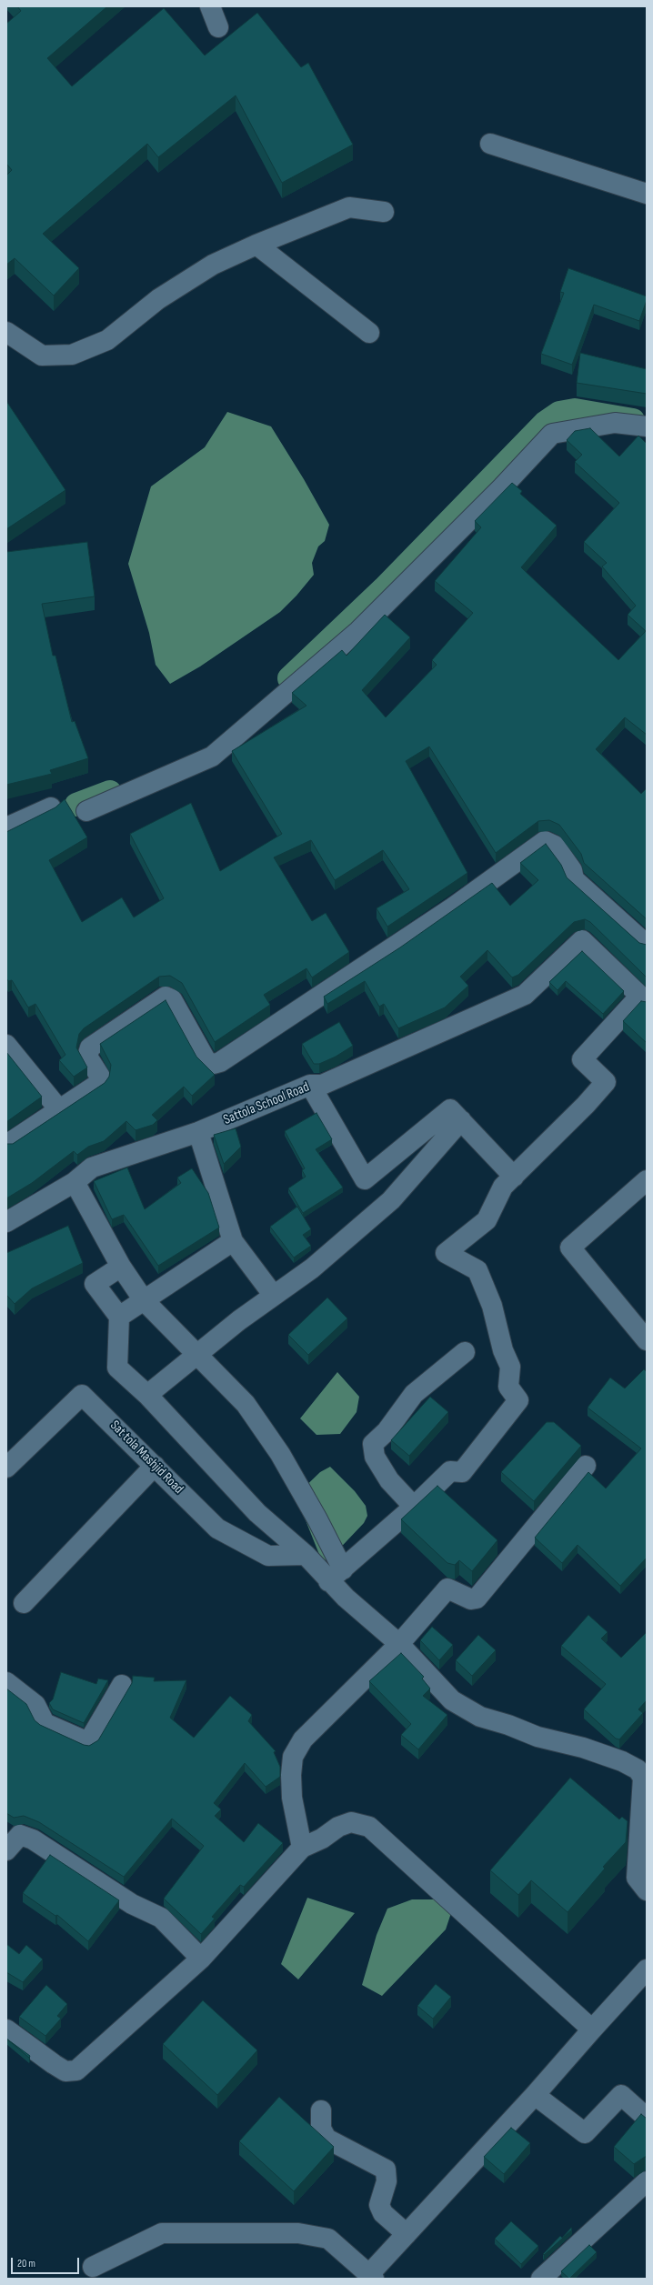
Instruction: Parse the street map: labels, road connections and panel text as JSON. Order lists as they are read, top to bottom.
{
  "streets": {
    "street": ["Sattola School Road", "Sat tola Mashjid Road"]
  },
  "scale_bar": "20 m"
}
